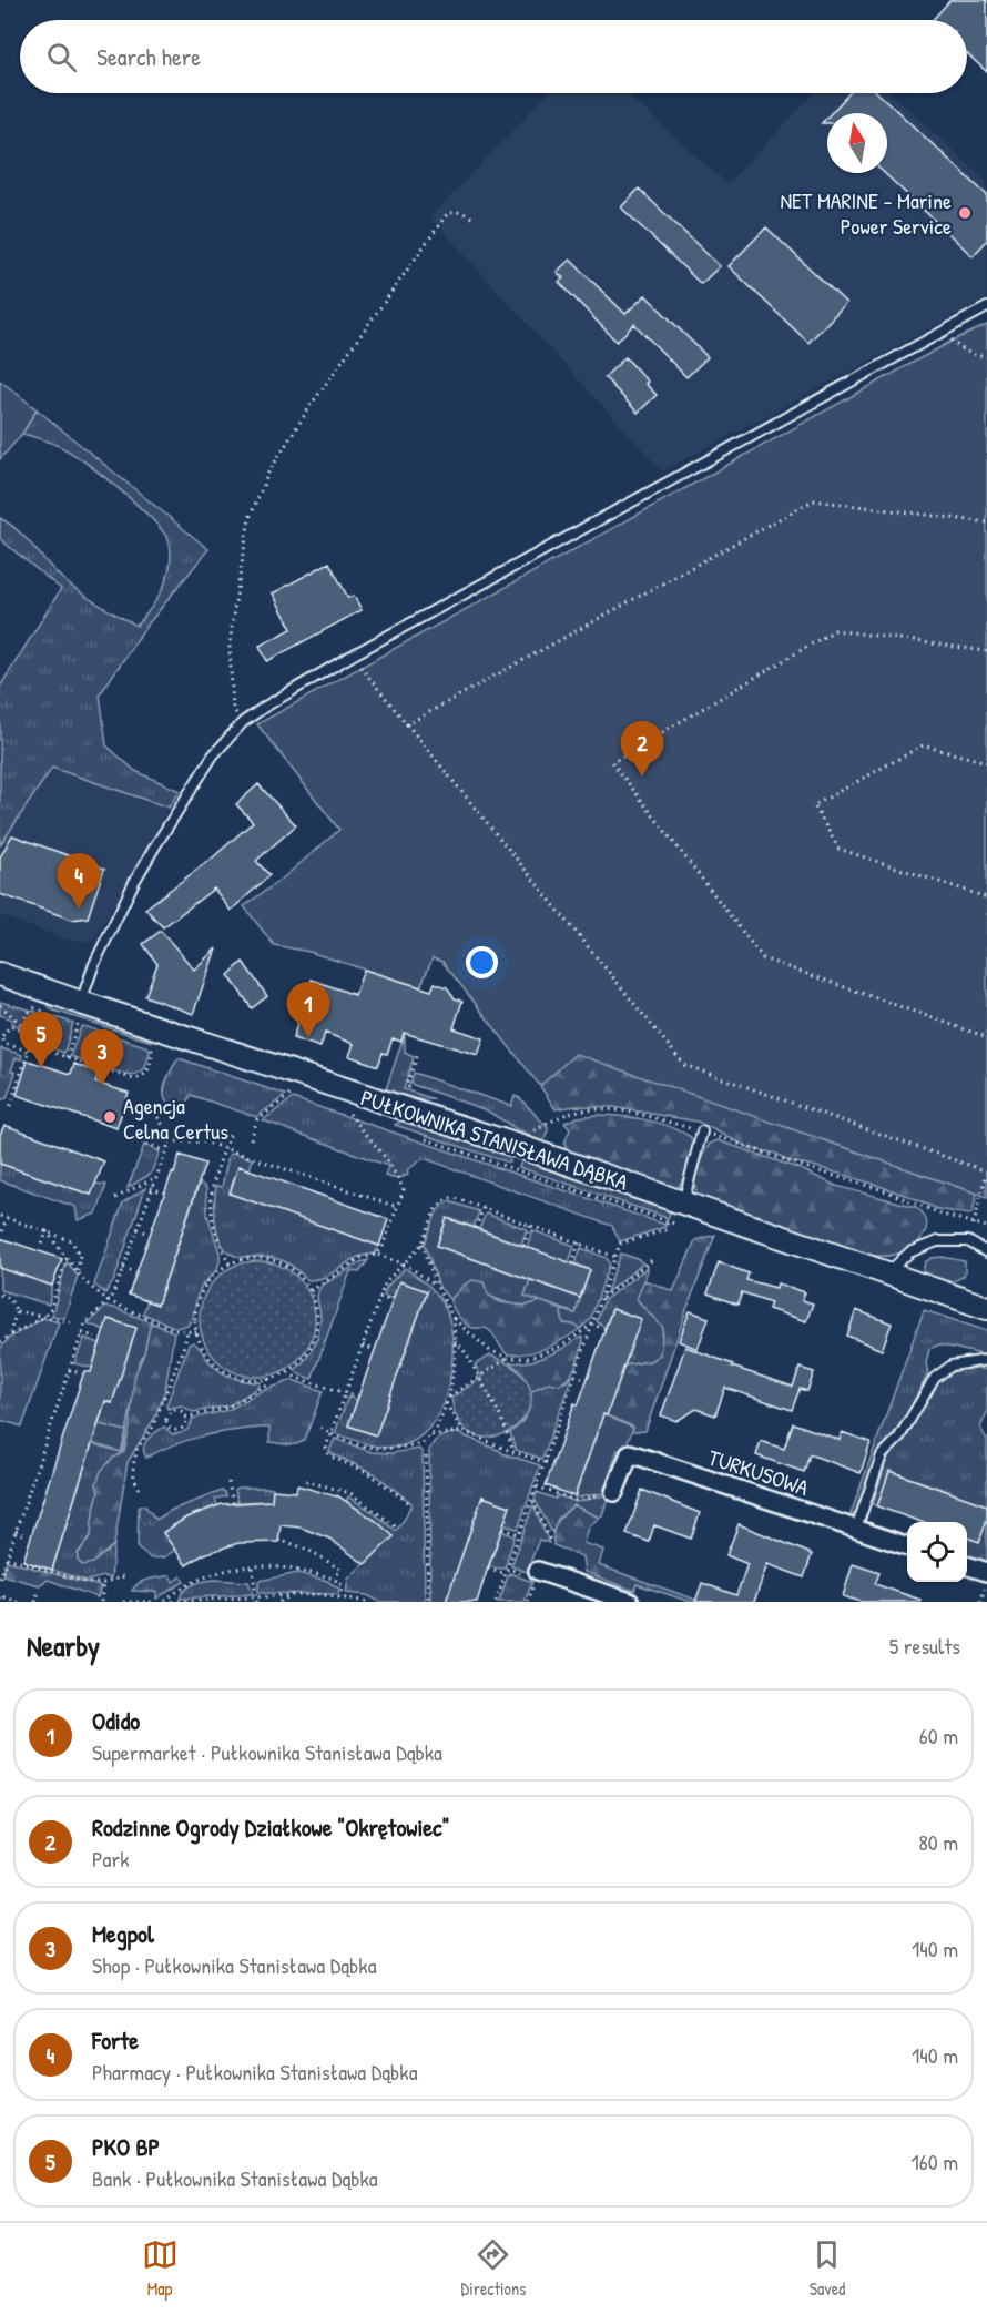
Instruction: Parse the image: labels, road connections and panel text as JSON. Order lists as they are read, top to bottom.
{
  "streets": {
    "street": ["PUŁKOWNIKA STANISŁAWA DĄBKA", "TURKUSOWA"]
  },
  "places": ["NET MARINE - Marine Power Service", "Agencja Celna Certus"],
  "north": "top",
  "page": {
    "search": "Search here",
    "pins": [
      "2",
      "4",
      "1",
      "5",
      "3"
    ],
    "heading": ["Nearby", "5 results"],
    "list": [
      {
        "mark": "1",
        "name": "Odido",
        "note": "Supermarket · Pułkownika Stanisława Dąbka",
        "value": "60 m"
      },
      {
        "mark": "2",
        "name": "Rodzinne Ogrody Działkowe \"Okrętowiec\"",
        "note": "Park",
        "value": "80 m"
      },
      {
        "mark": "3",
        "name": "Megpol",
        "note": "Shop · Pułkownika Stanisława Dąbka",
        "value": "140 m"
      },
      {
        "mark": "4",
        "name": "Forte",
        "note": "Pharmacy · Pułkownika Stanisława Dąbka",
        "value": "140 m"
      },
      {
        "mark": "5",
        "name": "PKO BP",
        "note": "Bank · Pułkownika Stanisława Dąbka",
        "value": "160 m"
      }
    ],
    "nav": ["Map", "Directions", "Saved"]
  }
}
